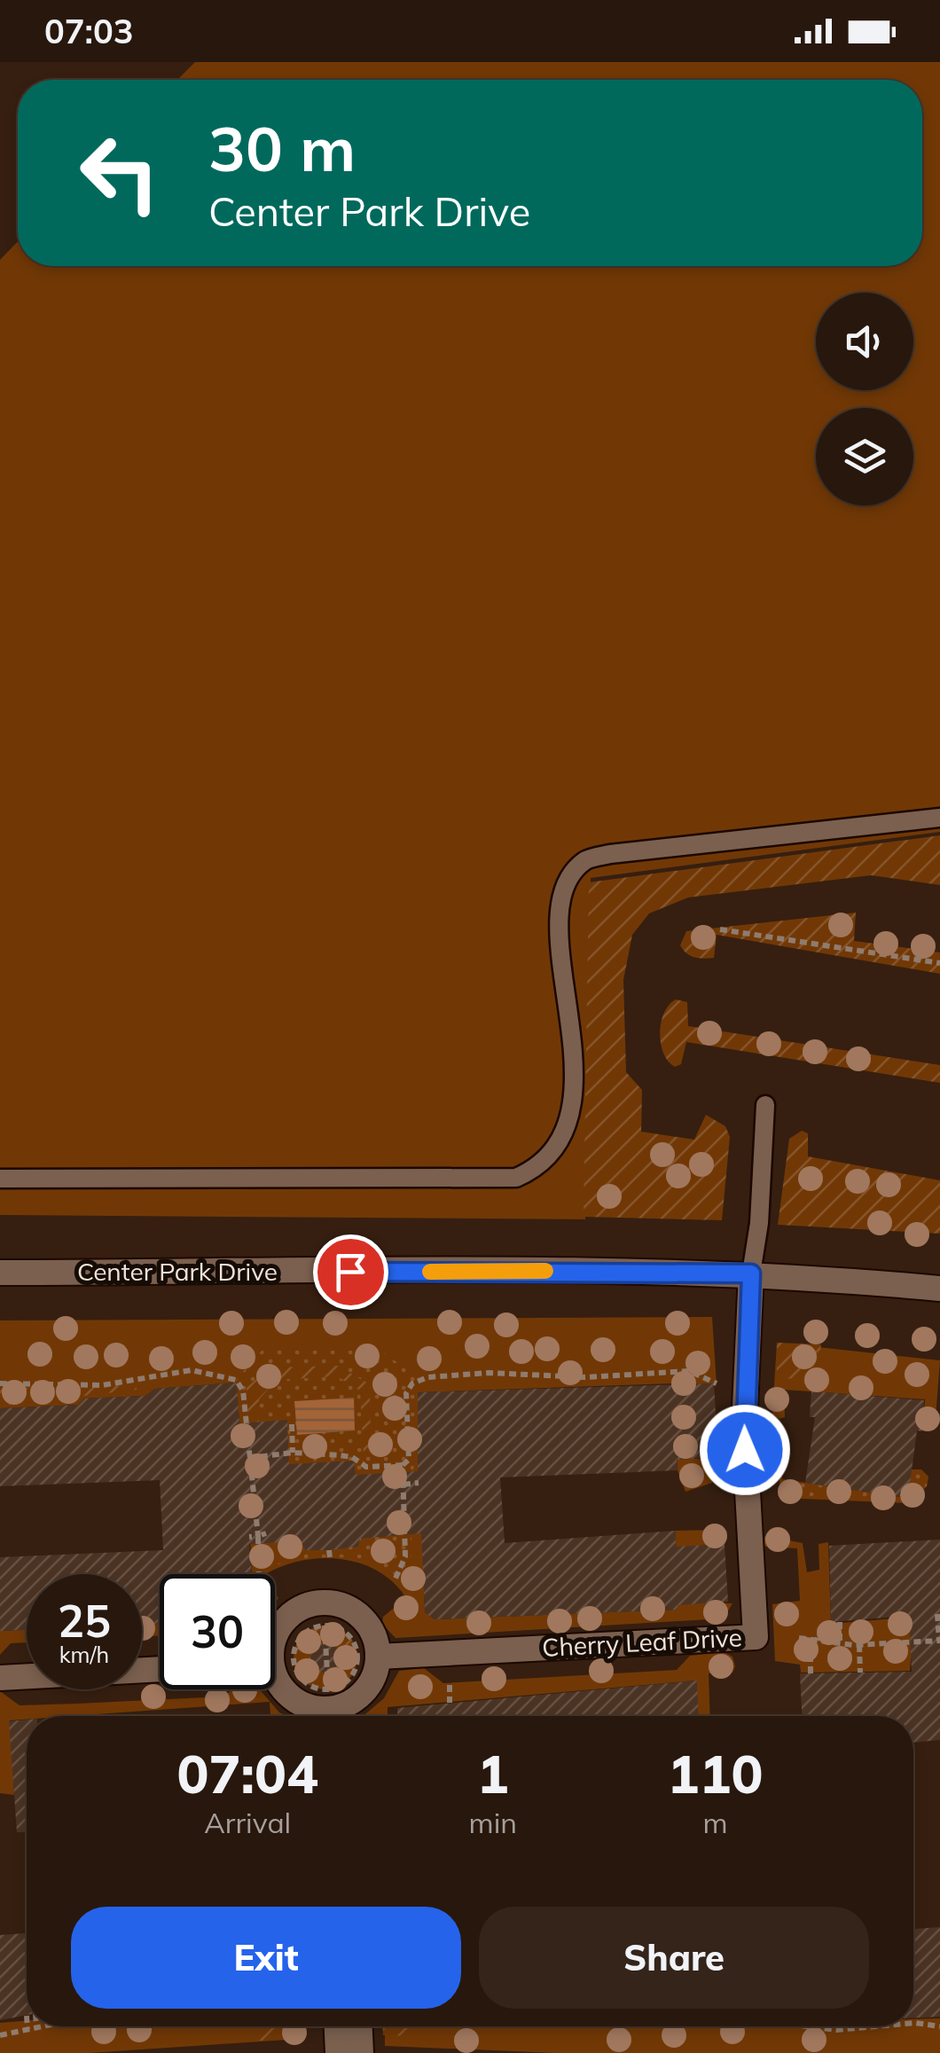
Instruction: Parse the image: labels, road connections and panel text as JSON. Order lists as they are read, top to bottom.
{
  "streets": {
    "street": ["Center Park Drive", "Cherry Leaf Drive"]
  },
  "crossings": [
    ["Center Park Drive", "Cherry Leaf Drive"]
  ],
  "page": {
    "status": "07:03",
    "turn": ["30 m", "Center Park Drive"],
    "speed": "25 km/h",
    "limit": "30",
    "eta": [
      "07:04",
      "Arrival",
      "1",
      "min",
      "110",
      "m"
    ],
    "buttons": ["Exit", "Share"]
  }
}
